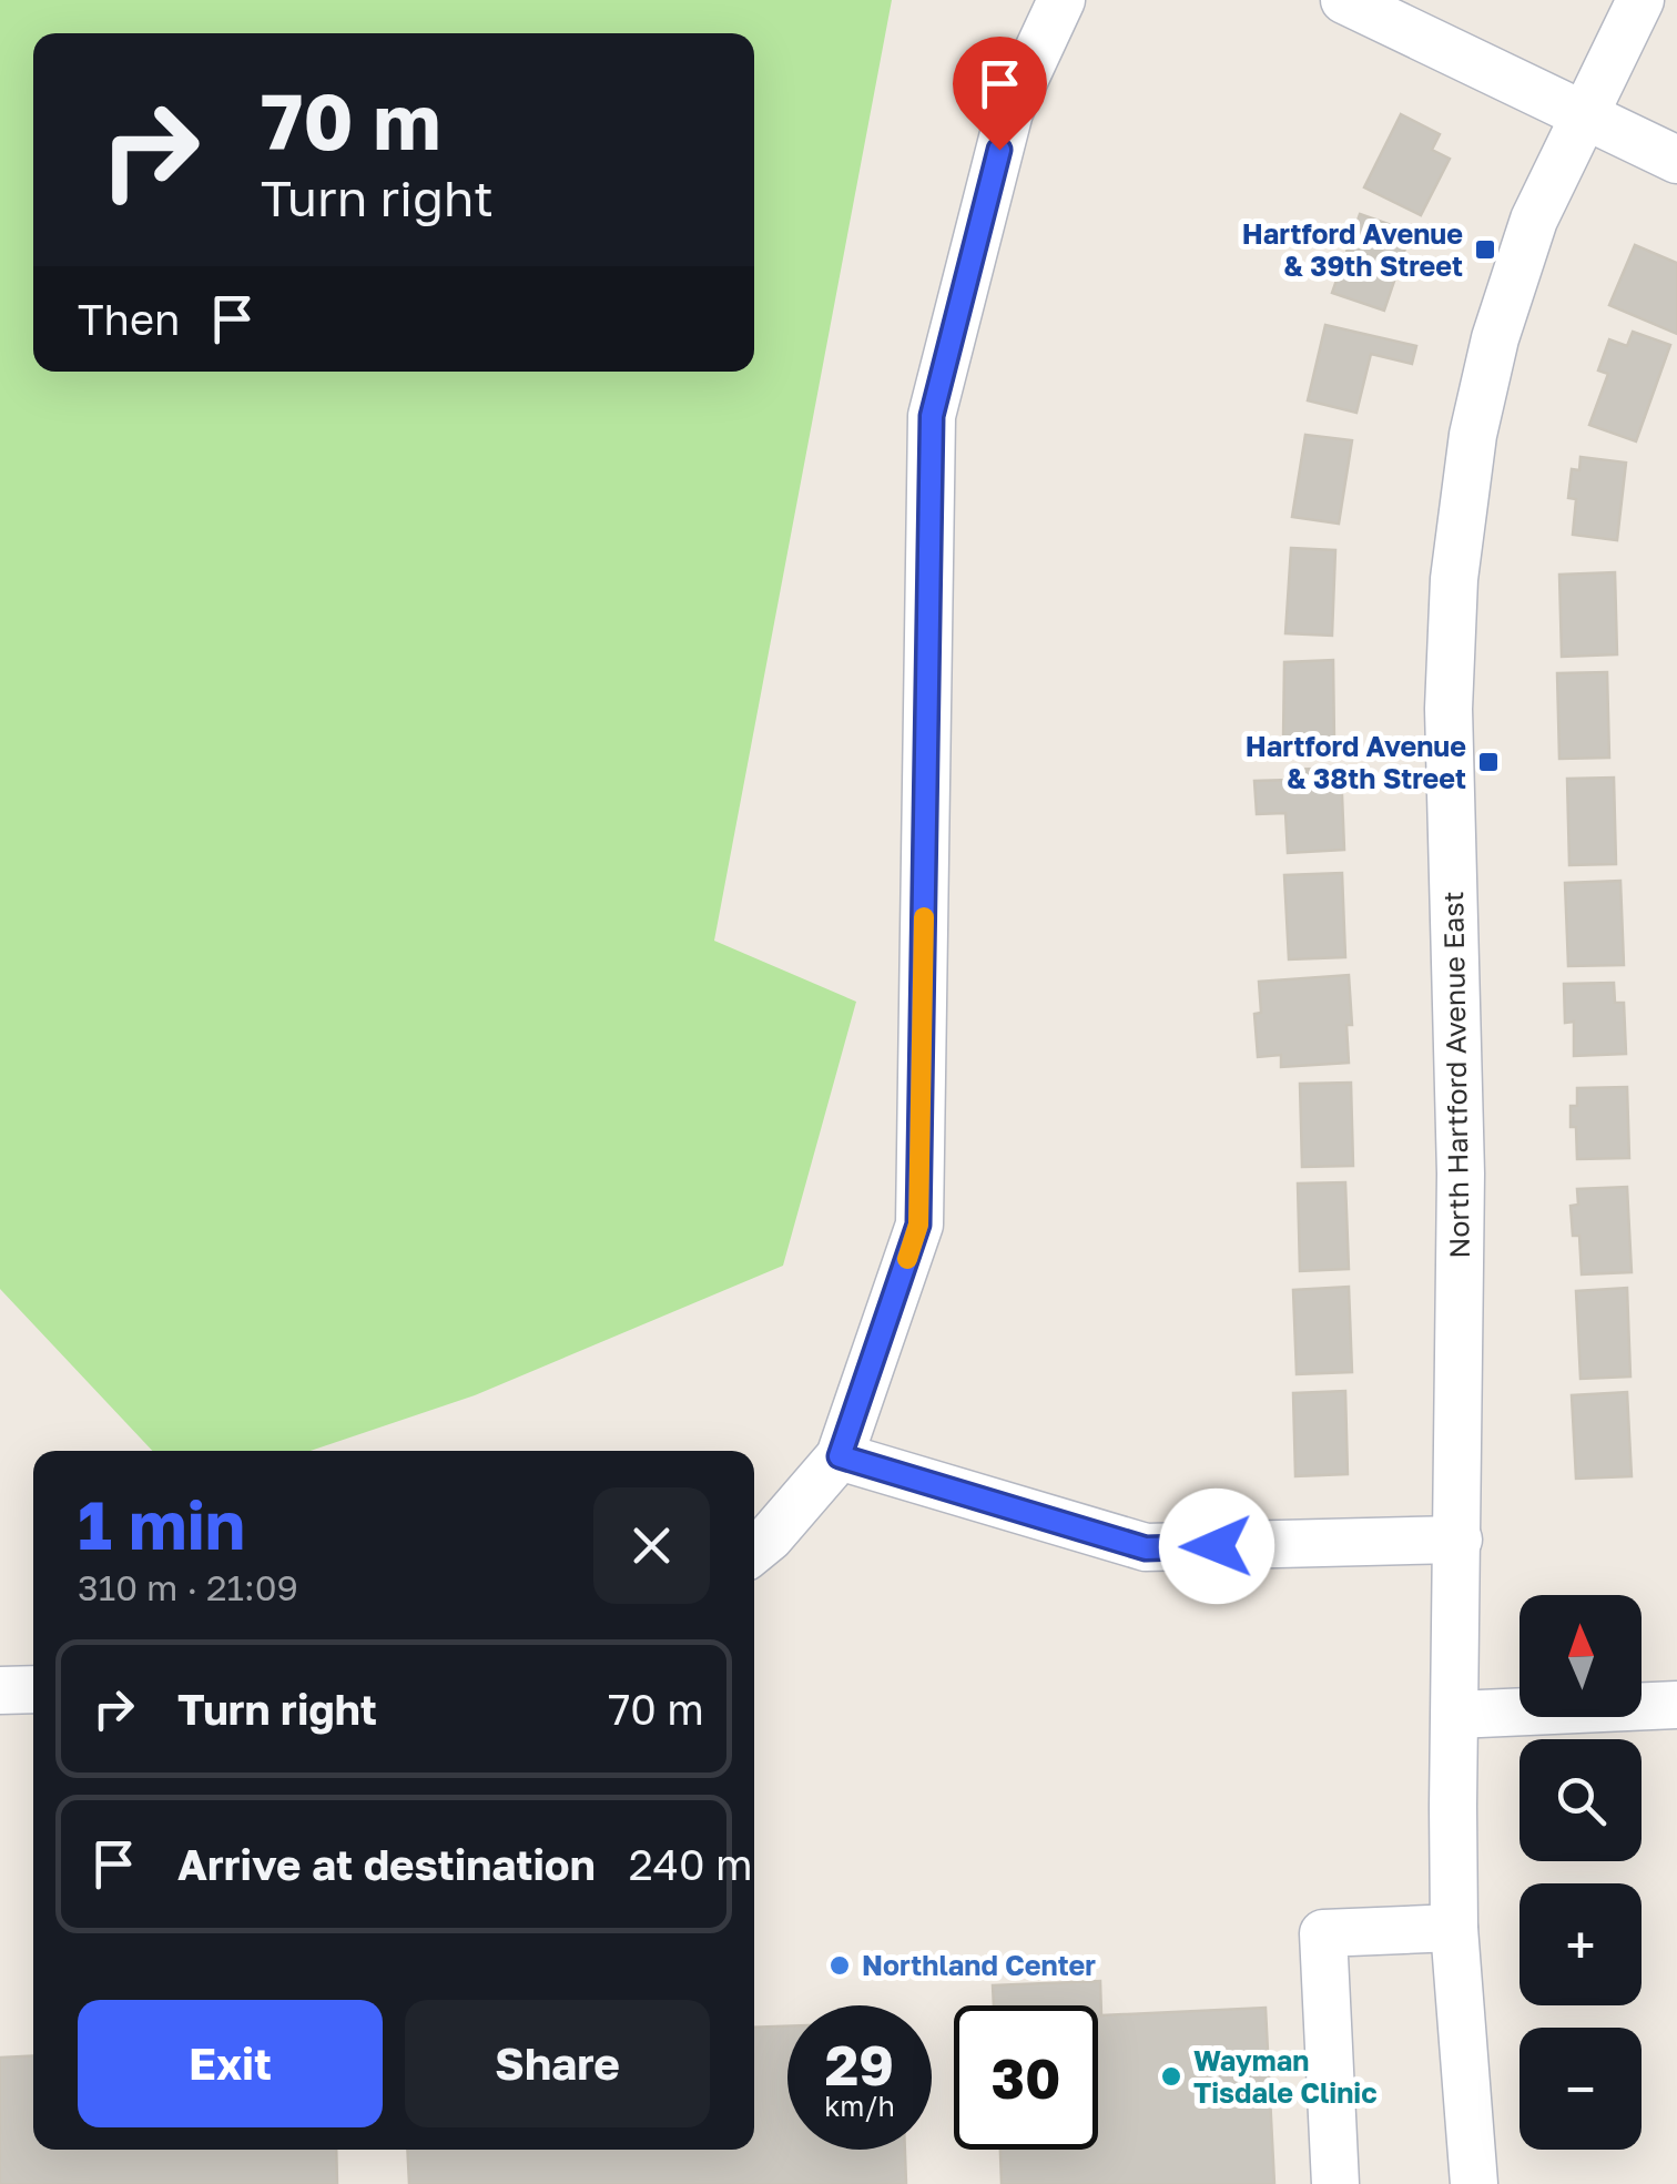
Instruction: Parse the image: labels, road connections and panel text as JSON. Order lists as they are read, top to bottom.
{
  "streets": {
    "street": ["North Hartford Avenue East"]
  },
  "places": {
    "transit": ["Hartford Avenue & 39th Street", "Hartford Avenue & 38th Street"],
    "other": ["Northland Center", "Wayman Tisdale Clinic"]
  },
  "north": "top",
  "page": {
    "turn": ["70 m", "Turn right"],
    "then": "Then",
    "heading": ["1 min", "310 m · 21:09"],
    "map_buttons": ["+", "−"],
    "list": [
      {
        "name": "Turn right",
        "value": "70 m"
      },
      {
        "name": "Arrive at destination",
        "value": "240 m"
      }
    ],
    "buttons": ["Exit", "Share"],
    "speed": "29 km/h",
    "limit": "30"
  }
}
